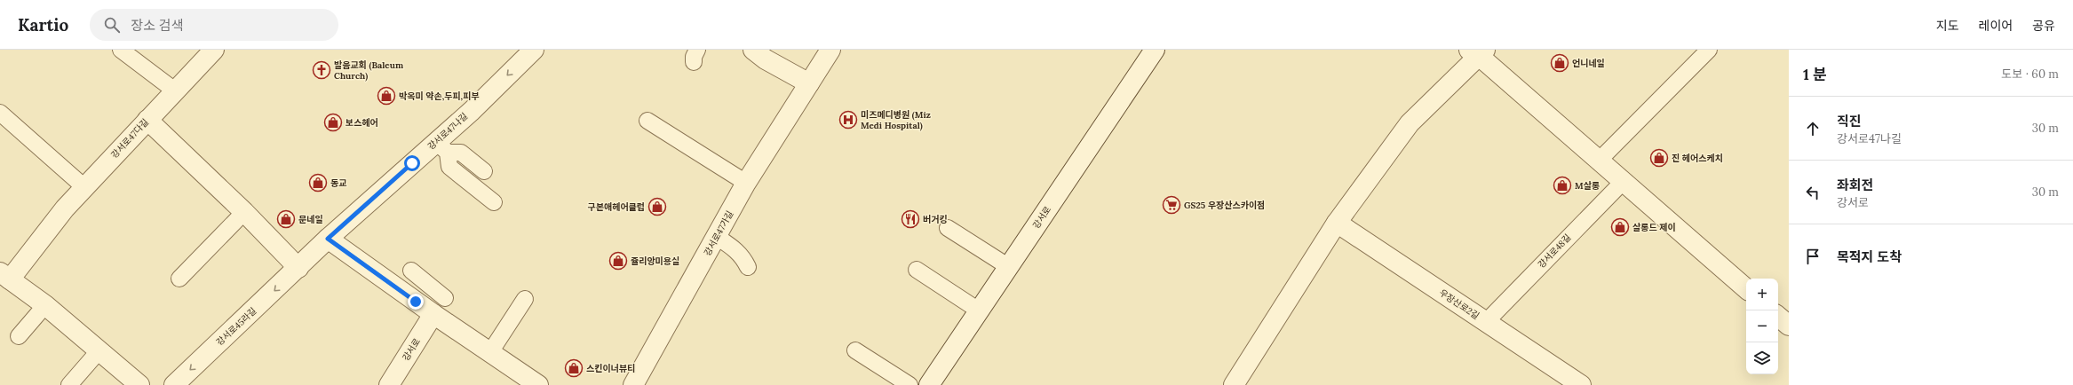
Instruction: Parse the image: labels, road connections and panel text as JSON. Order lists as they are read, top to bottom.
{
  "streets": {
    "street": [
      "강서로47나길",
      "강서로47다길",
      "강서로",
      "강서로47가길",
      "우장산로2길",
      "강서로45라길"
    ],
    "lane": ["강서로48길"]
  },
  "crossings": [
    ["강서로47나길", "강서로45라길"],
    ["강서로48길", "우장산로2길"]
  ],
  "one_way": ["강서로47나길", "강서로45라길"],
  "places": {
    "shop": [
      "언니네일",
      "박옥미 약손,두피,피부",
      "보스헤어",
      "진 헤어스케치",
      "동교",
      "M살롱",
      "구본애헤어클럽",
      "문네일",
      "살롱드 제이",
      "쥴리앙미용실",
      "스킨이너뷰티"
    ],
    "church": ["발음교회 (Baleum Church)"],
    "hospital": ["미즈메디병원 (Miz Medi Hospital)"],
    "supermarket": ["GS25 우장산스카이점"],
    "restaurant": ["버거킹"]
  },
  "page": {
    "header": "Kartio",
    "search": "장소 검색",
    "nav": ["지도", "레이어", "공유"],
    "heading": ["1 분", "도보 · 60 m"],
    "list": [
      ["직진", "강서로47나길", "30 m"],
      ["좌회전", "강서로", "30 m"],
      "목적지 도착"
    ],
    "map_buttons": ["+", "−"]
  }
}
